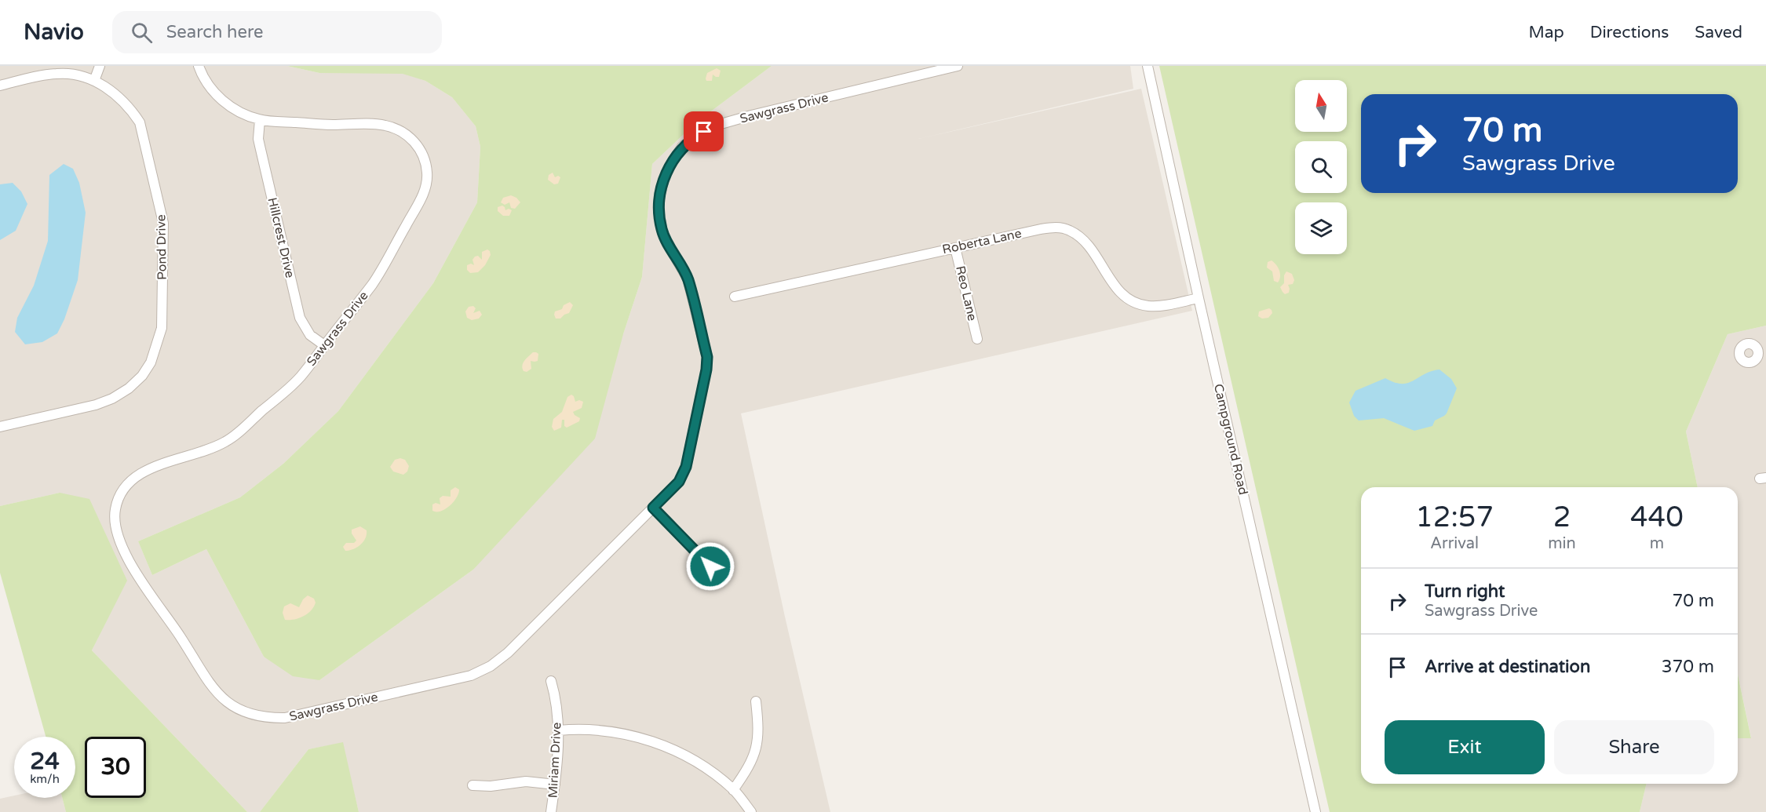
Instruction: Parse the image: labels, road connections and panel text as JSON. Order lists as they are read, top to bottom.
{
  "streets": {
    "street": [
      "Sawgrass Drive",
      "Hillcrest Drive",
      "Roberta Lane",
      "Pond Drive",
      "Reo Lane",
      "Campground Road",
      "Miriam Drive"
    ]
  },
  "crossings": [
    ["Sawgrass Drive", "Hillcrest Drive"],
    ["Roberta Lane", "Reo Lane"],
    ["Roberta Lane", "Campground Road"]
  ],
  "north": "top",
  "page": {
    "header": "Navio",
    "search": "Search here",
    "nav": ["Map", "Directions", "Saved"],
    "turn": ["70 m", "Sawgrass Drive"],
    "eta": [
      "12:57",
      "Arrival",
      "2",
      "min",
      "440",
      "m"
    ],
    "list": [
      {
        "name": "Turn right",
        "note": "Sawgrass Drive",
        "value": "70 m"
      },
      {
        "name": "Arrive at destination",
        "value": "370 m"
      }
    ],
    "buttons": ["Exit", "Share"],
    "speed": "24 km/h",
    "limit": "30"
  }
}
